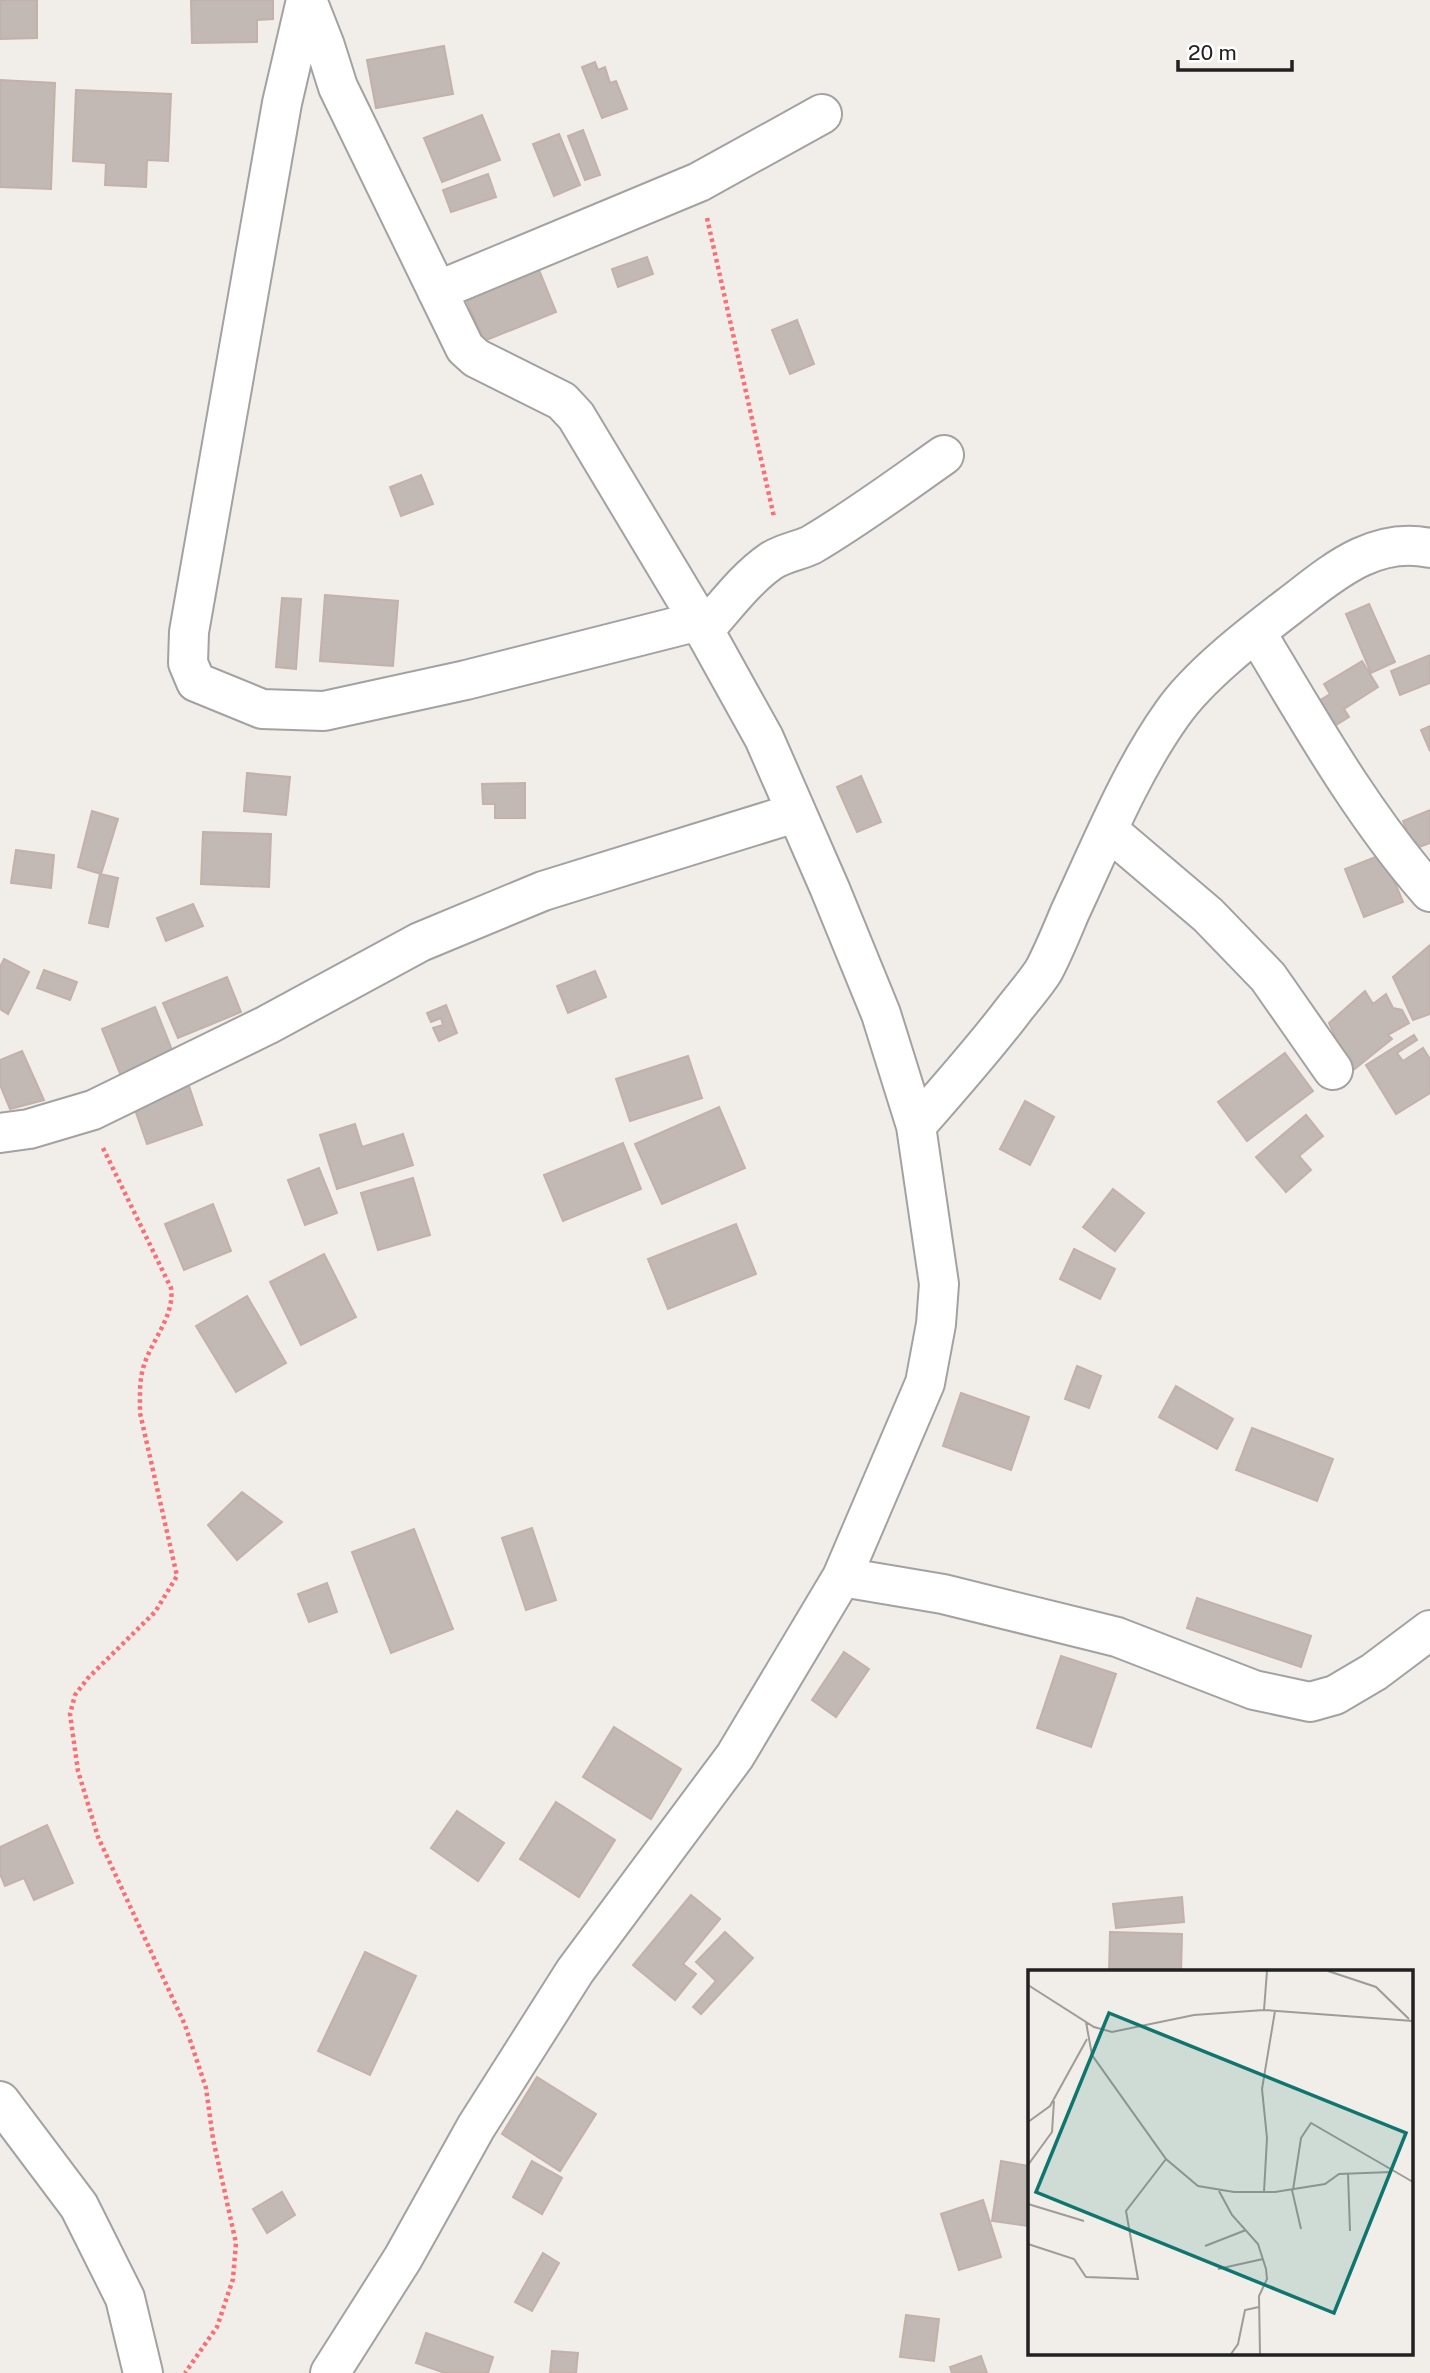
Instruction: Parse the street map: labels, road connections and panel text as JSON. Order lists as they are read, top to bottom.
{
  "scale_bar": "20 m"
}
